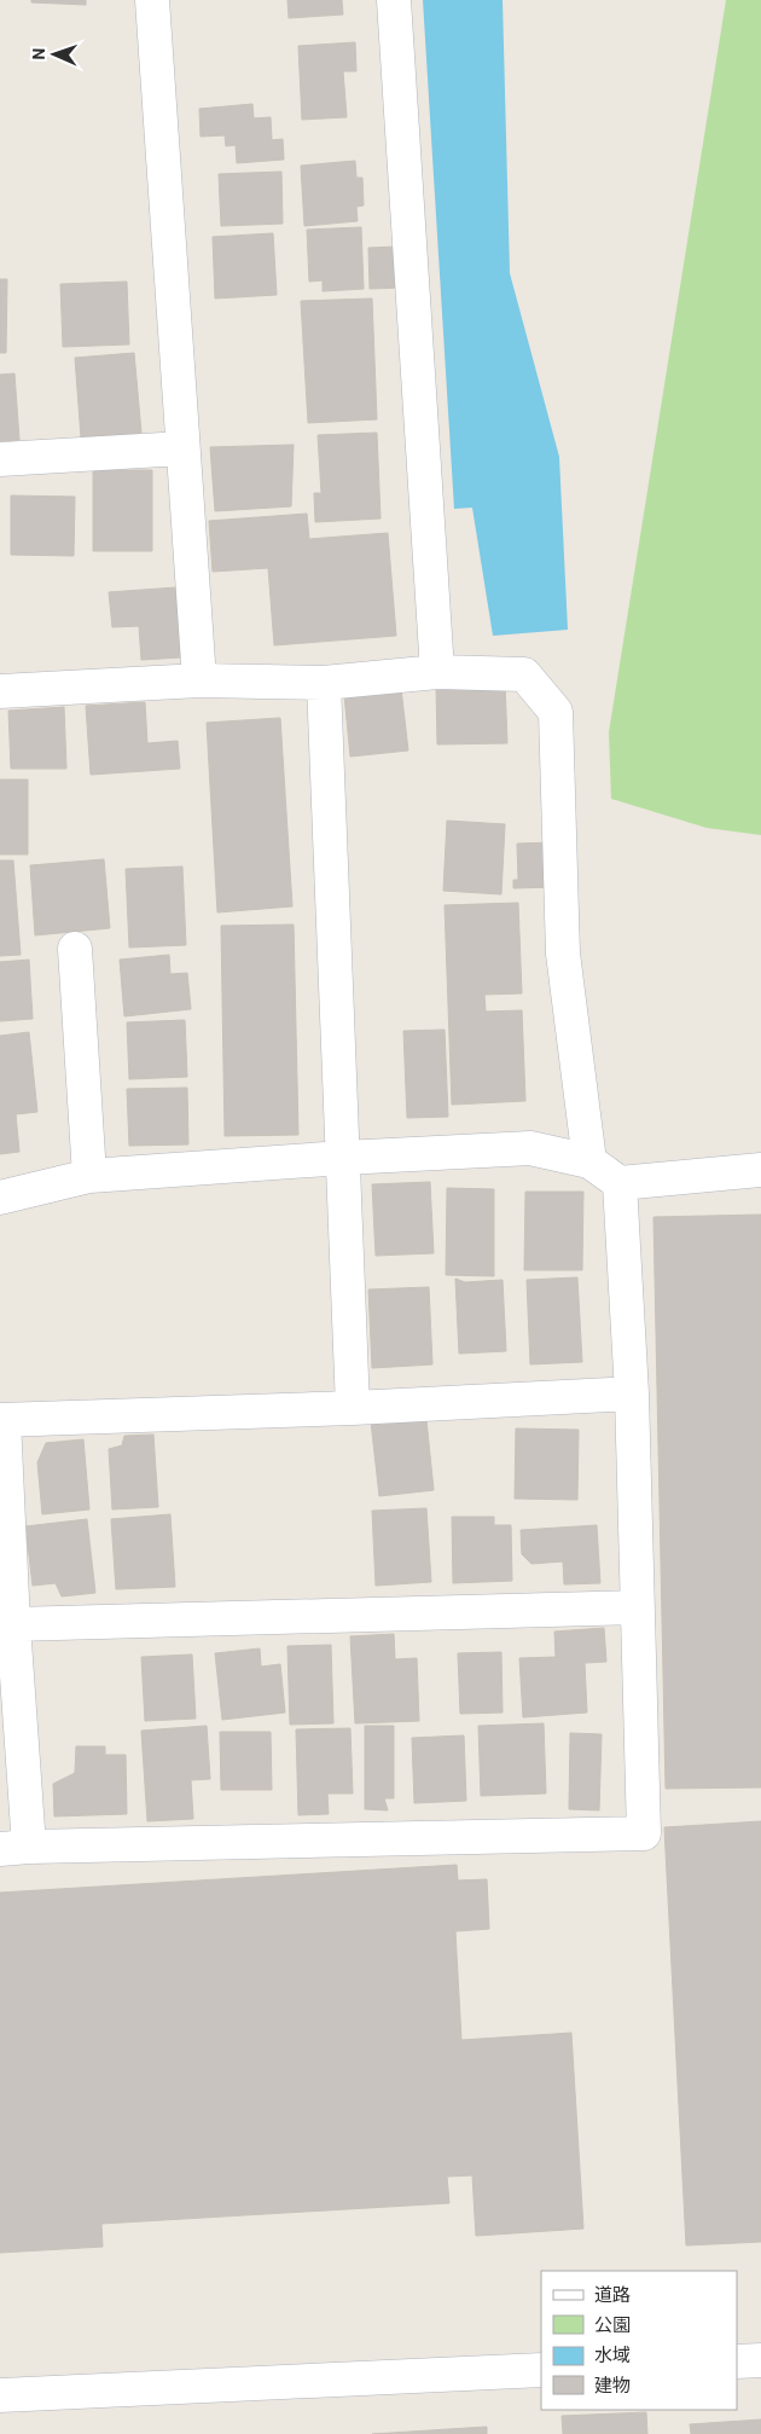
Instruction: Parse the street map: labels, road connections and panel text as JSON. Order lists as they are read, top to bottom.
{
  "legend": [
    "道路",
    "公園",
    "水域",
    "建物"
  ],
  "north": "left"
}
